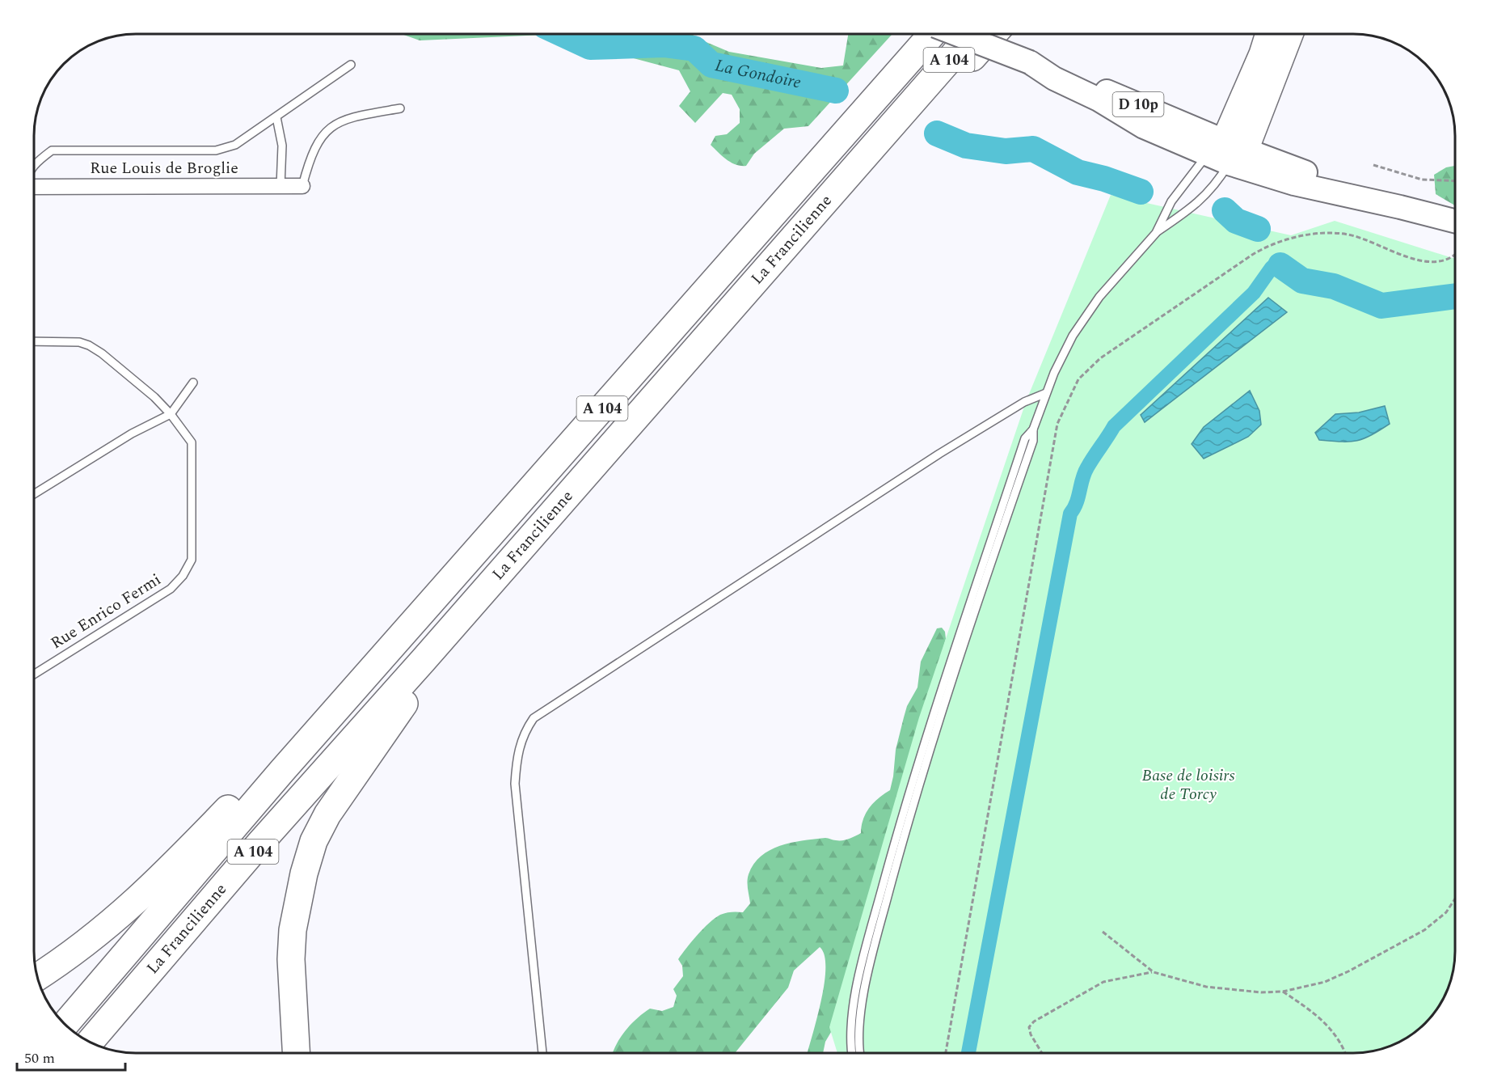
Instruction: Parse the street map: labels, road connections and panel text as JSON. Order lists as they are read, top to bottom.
{
  "streets": {
    "highway": ["A 104", "La Francilienne"],
    "main road": ["D 10p"],
    "street": ["Rue Louis de Broglie"],
    "lane": ["Rue Enrico Fermi"]
  },
  "water": ["La Gondoire"],
  "parks": ["Base de loisirs de Torcy"],
  "scale_bar": "50 m"
}
